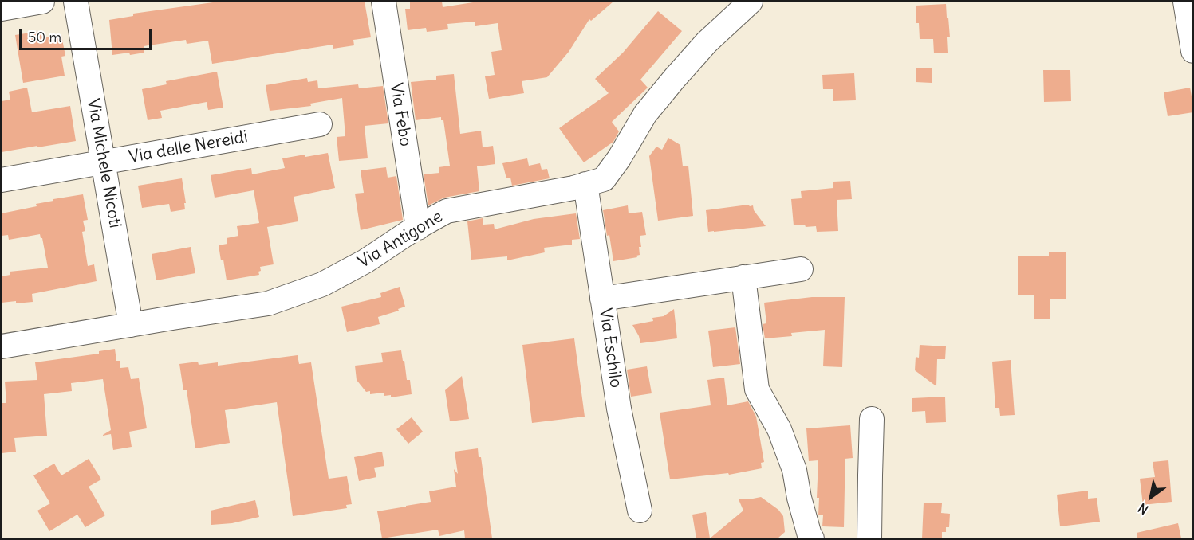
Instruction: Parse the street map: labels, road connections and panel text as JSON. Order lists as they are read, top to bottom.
{
  "streets": {
    "street": [
      "Via Febo",
      "Via delle Nereidi",
      "Via Michele Nicoti",
      "Via Antigone",
      "Via Eschilo"
    ]
  },
  "crossings": [
    ["Via Febo", "Via Antigone"],
    ["Via delle Nereidi", "Via Michele Nicoti"],
    ["Via Michele Nicoti", "Via Antigone"],
    ["Via Antigone", "Via Eschilo"]
  ],
  "scale_bar": "50 m",
  "north": "bottom left"
}
